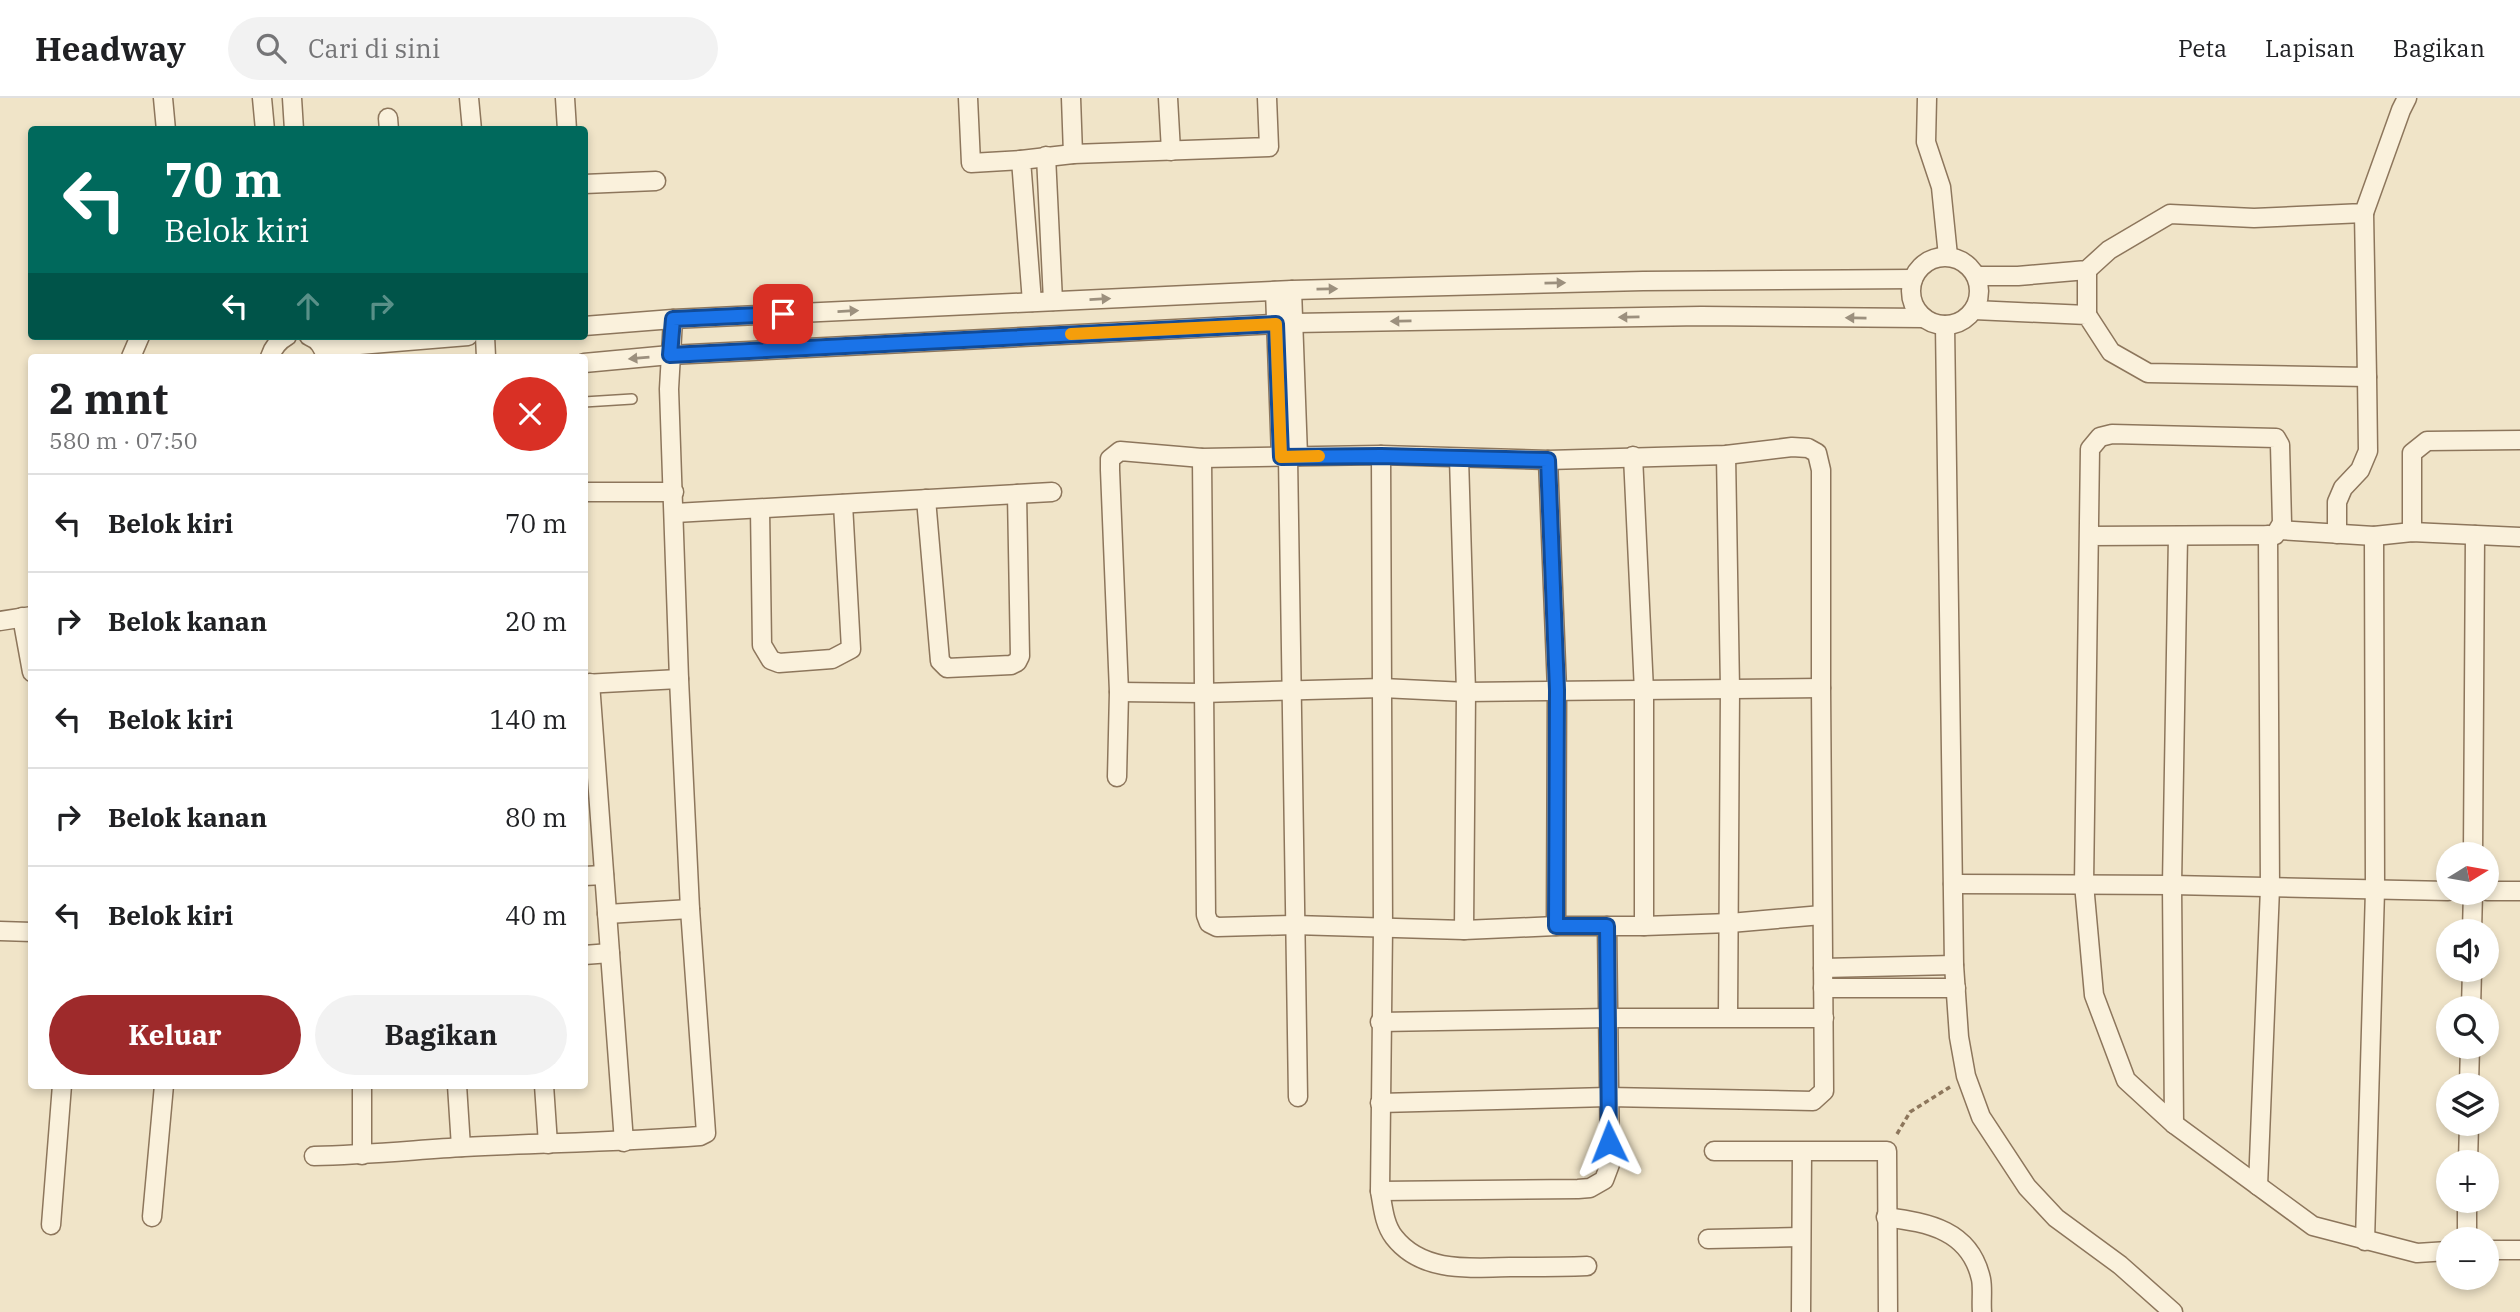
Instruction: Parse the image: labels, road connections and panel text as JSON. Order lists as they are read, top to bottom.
{
  "north": "right",
  "page": {
    "header": "Headway",
    "search": "Cari di sini",
    "nav": ["Peta", "Lapisan", "Bagikan"],
    "turn": ["70 m", "Belok kiri"],
    "heading": ["2 mnt", "580 m · 07:50"],
    "list": [
      {
        "name": "Belok kiri",
        "value": "70 m"
      },
      {
        "name": "Belok kanan",
        "value": "20 m"
      },
      {
        "name": "Belok kiri",
        "value": "140 m"
      },
      {
        "name": "Belok kanan",
        "value": "80 m"
      },
      {
        "name": "Belok kiri",
        "value": "40 m"
      }
    ],
    "map_buttons": ["+", "−"],
    "buttons": ["Keluar", "Bagikan"]
  }
}
